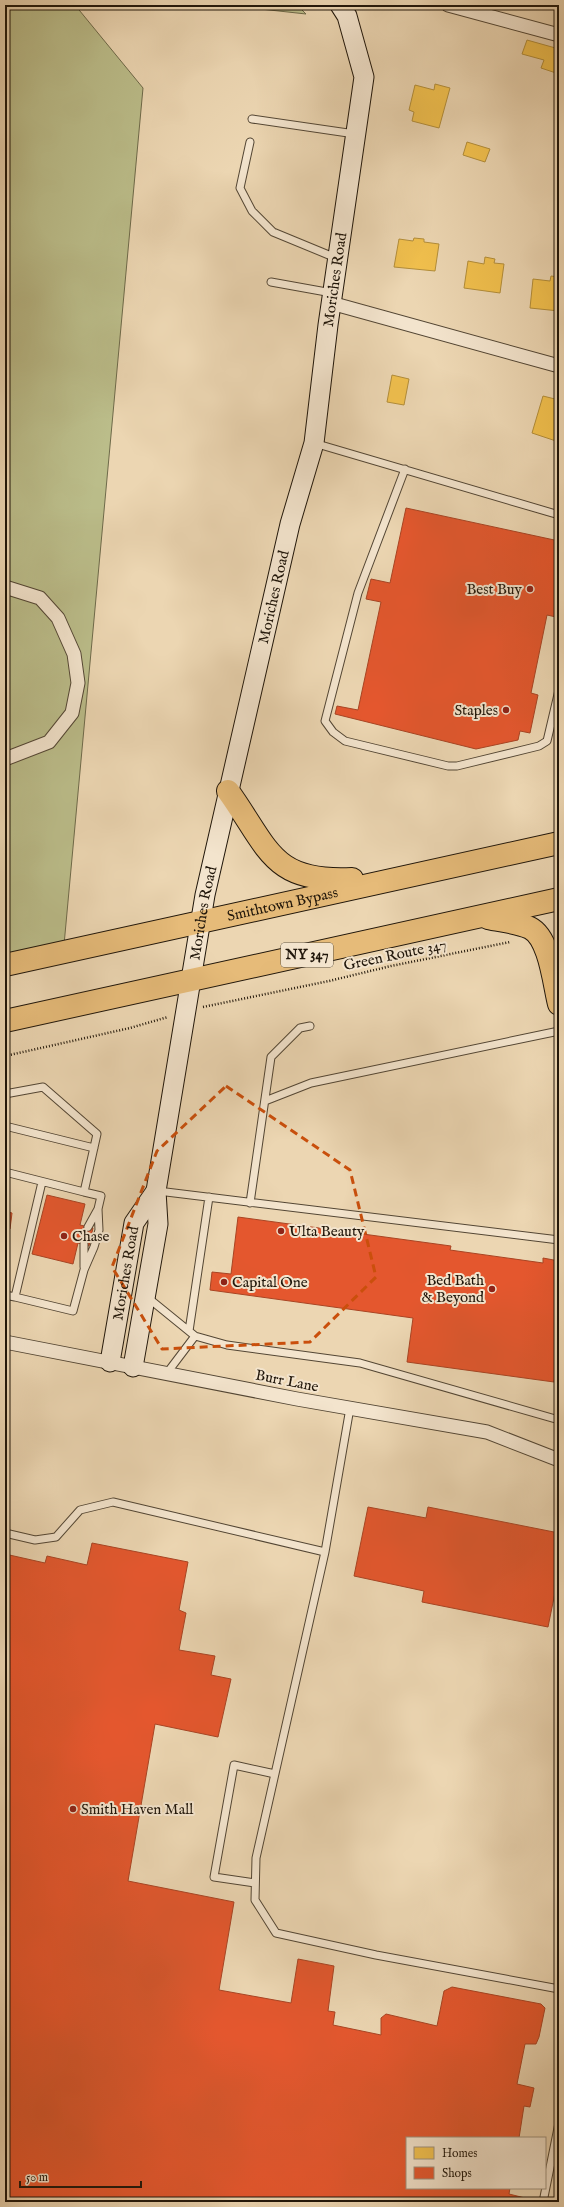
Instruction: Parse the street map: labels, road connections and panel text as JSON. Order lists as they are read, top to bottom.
{
  "streets": {
    "highway": ["Smithtown Bypass", "NY 347"],
    "main road": ["Moriches Road"],
    "street": ["Burr Lane"],
    "path": ["Green Route 347"]
  },
  "crossings": [
    ["Moriches Road", "Smithtown Bypass"],
    ["Moriches Road", "NY 347"],
    ["Moriches Road", "Burr Lane"]
  ],
  "places": [
    "Best Buy",
    "Staples",
    "Ulta Beauty",
    "Chase",
    "Capital One",
    "Bed Bath & Beyond",
    "Smith Haven Mall"
  ],
  "legend": ["Homes", "Shops"],
  "scale_bar": "50 m"
}
